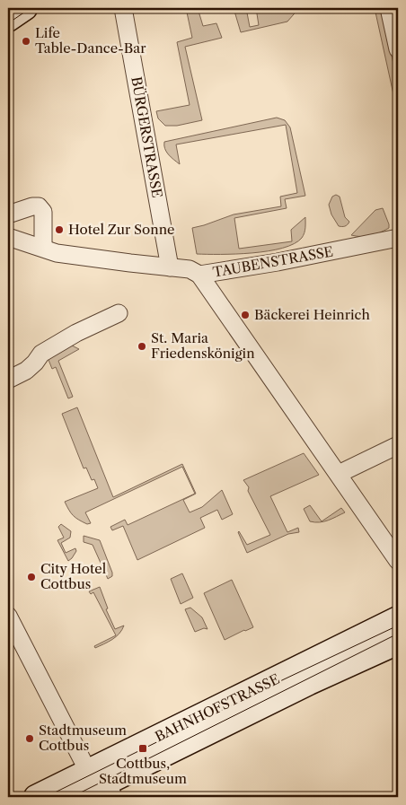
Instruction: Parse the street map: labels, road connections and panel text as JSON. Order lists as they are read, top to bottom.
{
  "streets": {
    "street": ["BÜRGERSTRASSE", "TAUBENSTRASSE", "BAHNHOFSTRASSE"]
  },
  "crossings": [
    ["BÜRGERSTRASSE", "TAUBENSTRASSE"]
  ],
  "places": {
    "other": [
      "Life Table-Dance-Bar",
      "Hotel Zur Sonne",
      "Bäckerei Heinrich",
      "St. Maria Friedenskönigin",
      "City Hotel Cottbus",
      "Stadtmuseum Cottbus"
    ],
    "transit": ["Cottbus, Stadtmuseum"]
  }
}
